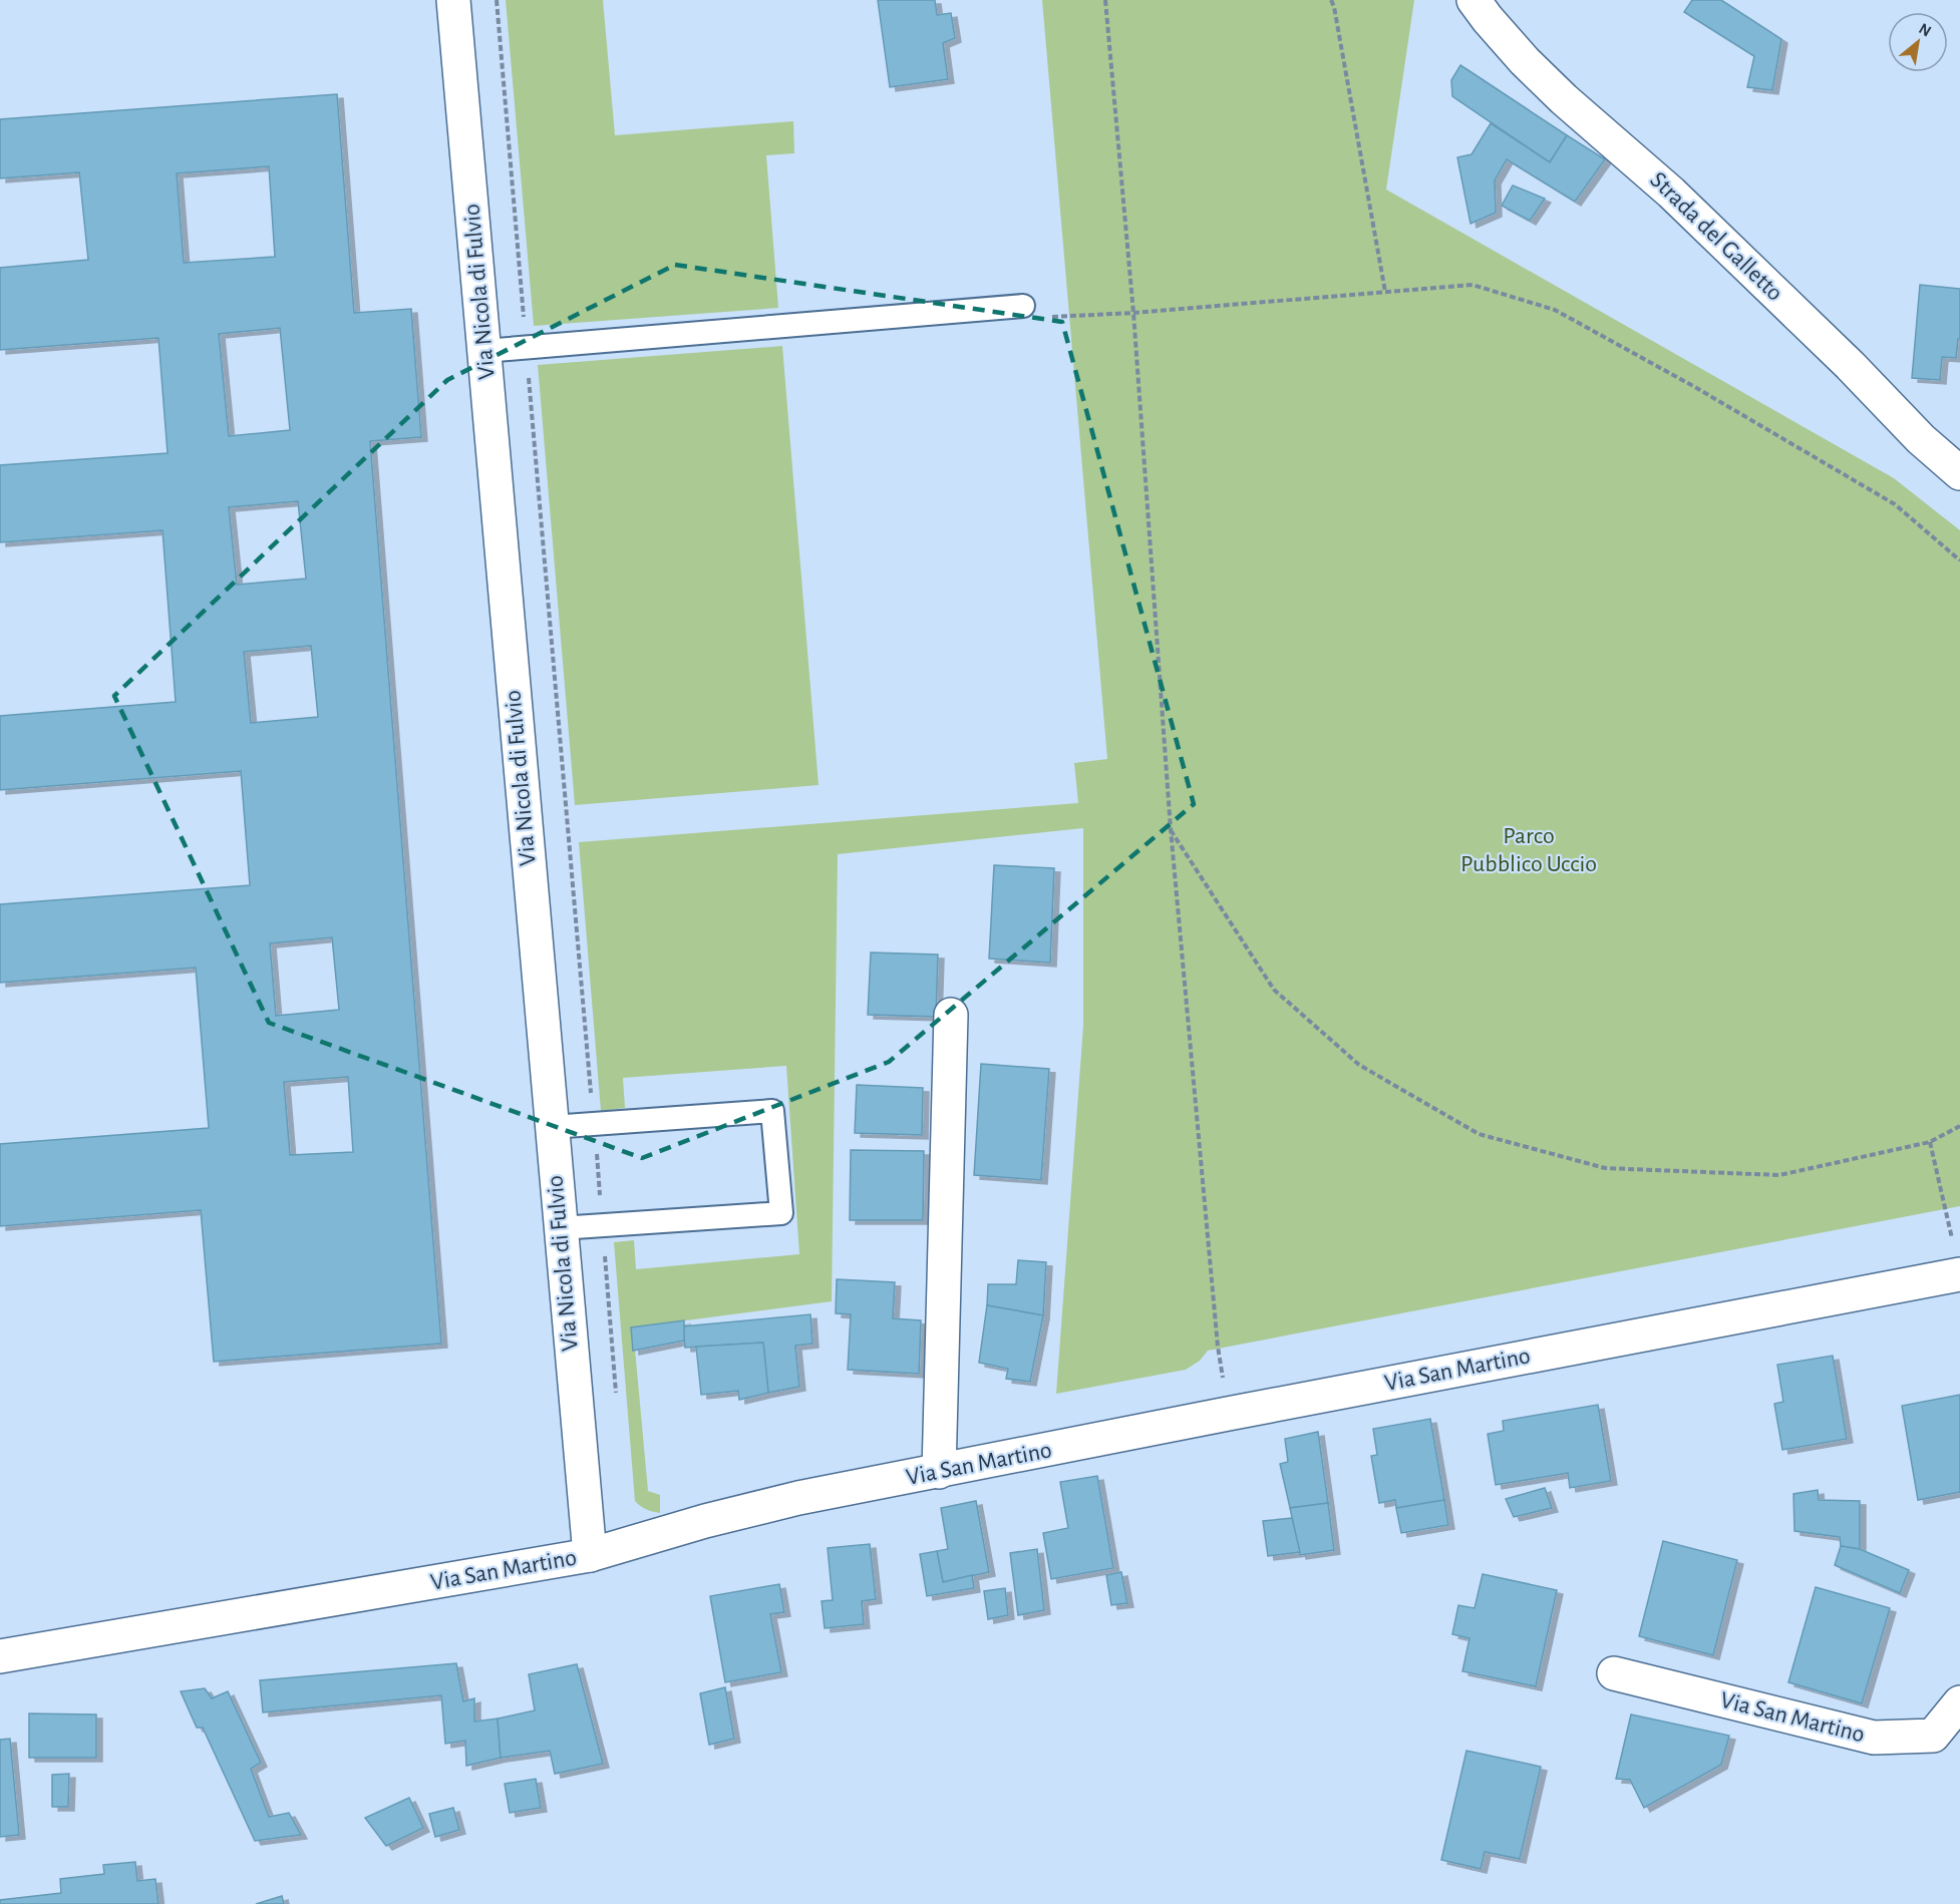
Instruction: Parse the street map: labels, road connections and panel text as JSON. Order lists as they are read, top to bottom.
{
  "streets": {
    "street": ["Strada del Galletto", "Via Nicola di Fulvio", "Via San Martino"]
  },
  "crossings": [
    ["Via Nicola di Fulvio", "Via San Martino"]
  ],
  "parks": ["Parco Pubblico Uccio"],
  "north": "top right"
}
